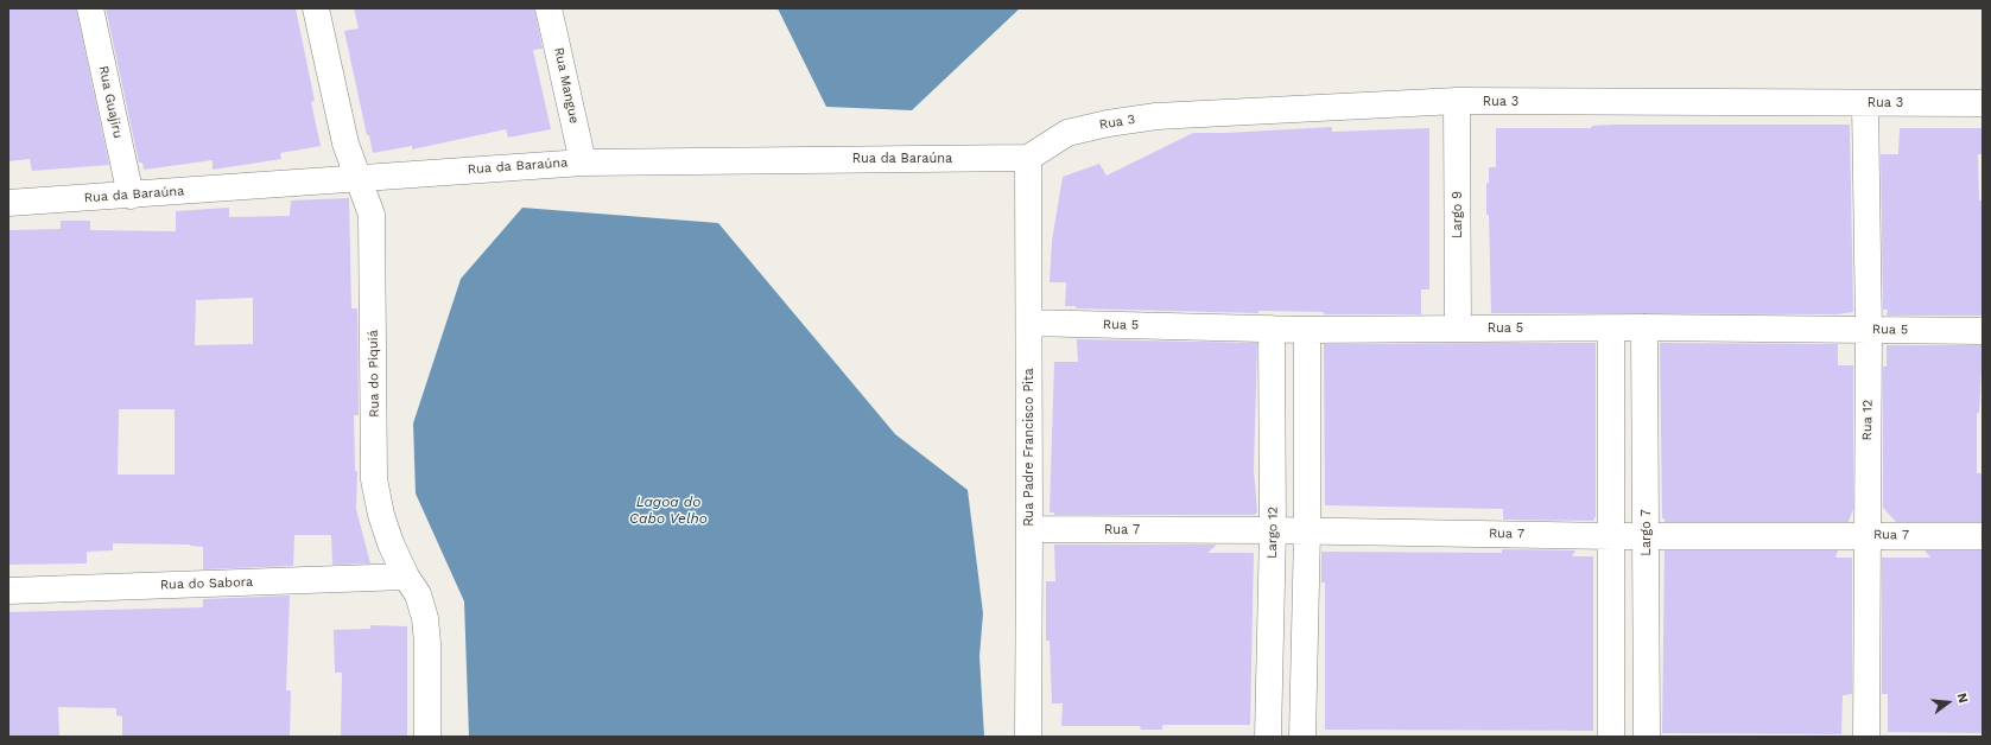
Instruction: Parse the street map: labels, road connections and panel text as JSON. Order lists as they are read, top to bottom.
{
  "streets": {
    "street": [
      "Rua Mangue",
      "Rua Guajiru",
      "Rua 3",
      "Rua da Baraúna",
      "Largo 9",
      "Rua 5",
      "Rua do Piquiá",
      "Rua 12",
      "Rua Padre Francisco Pita",
      "Rua 7",
      "Largo 12",
      "Largo 7",
      "Rua do Sabora"
    ]
  },
  "crossings": [
    ["Rua Mangue", "Rua da Baraúna"],
    ["Rua Guajiru", "Rua da Baraúna"],
    ["Rua 3", "Rua da Baraúna"],
    ["Rua 3", "Largo 9"],
    ["Rua 3", "Rua 12"],
    ["Rua 3", "Rua Padre Francisco Pita"],
    ["Rua da Baraúna", "Rua do Piquiá"],
    ["Rua da Baraúna", "Rua Padre Francisco Pita"],
    ["Largo 9", "Rua 5"],
    ["Rua 5", "Rua 12"],
    ["Rua 5", "Rua Padre Francisco Pita"],
    ["Rua 5", "Largo 12"],
    ["Rua 5", "Largo 7"],
    ["Rua do Piquiá", "Rua do Sabora"],
    ["Rua 12", "Rua 7"],
    ["Rua Padre Francisco Pita", "Rua 7"],
    ["Rua 7", "Largo 12"],
    ["Rua 7", "Largo 7"]
  ],
  "water": ["Lagoa do Cabo Velho"],
  "north": "right"
}
